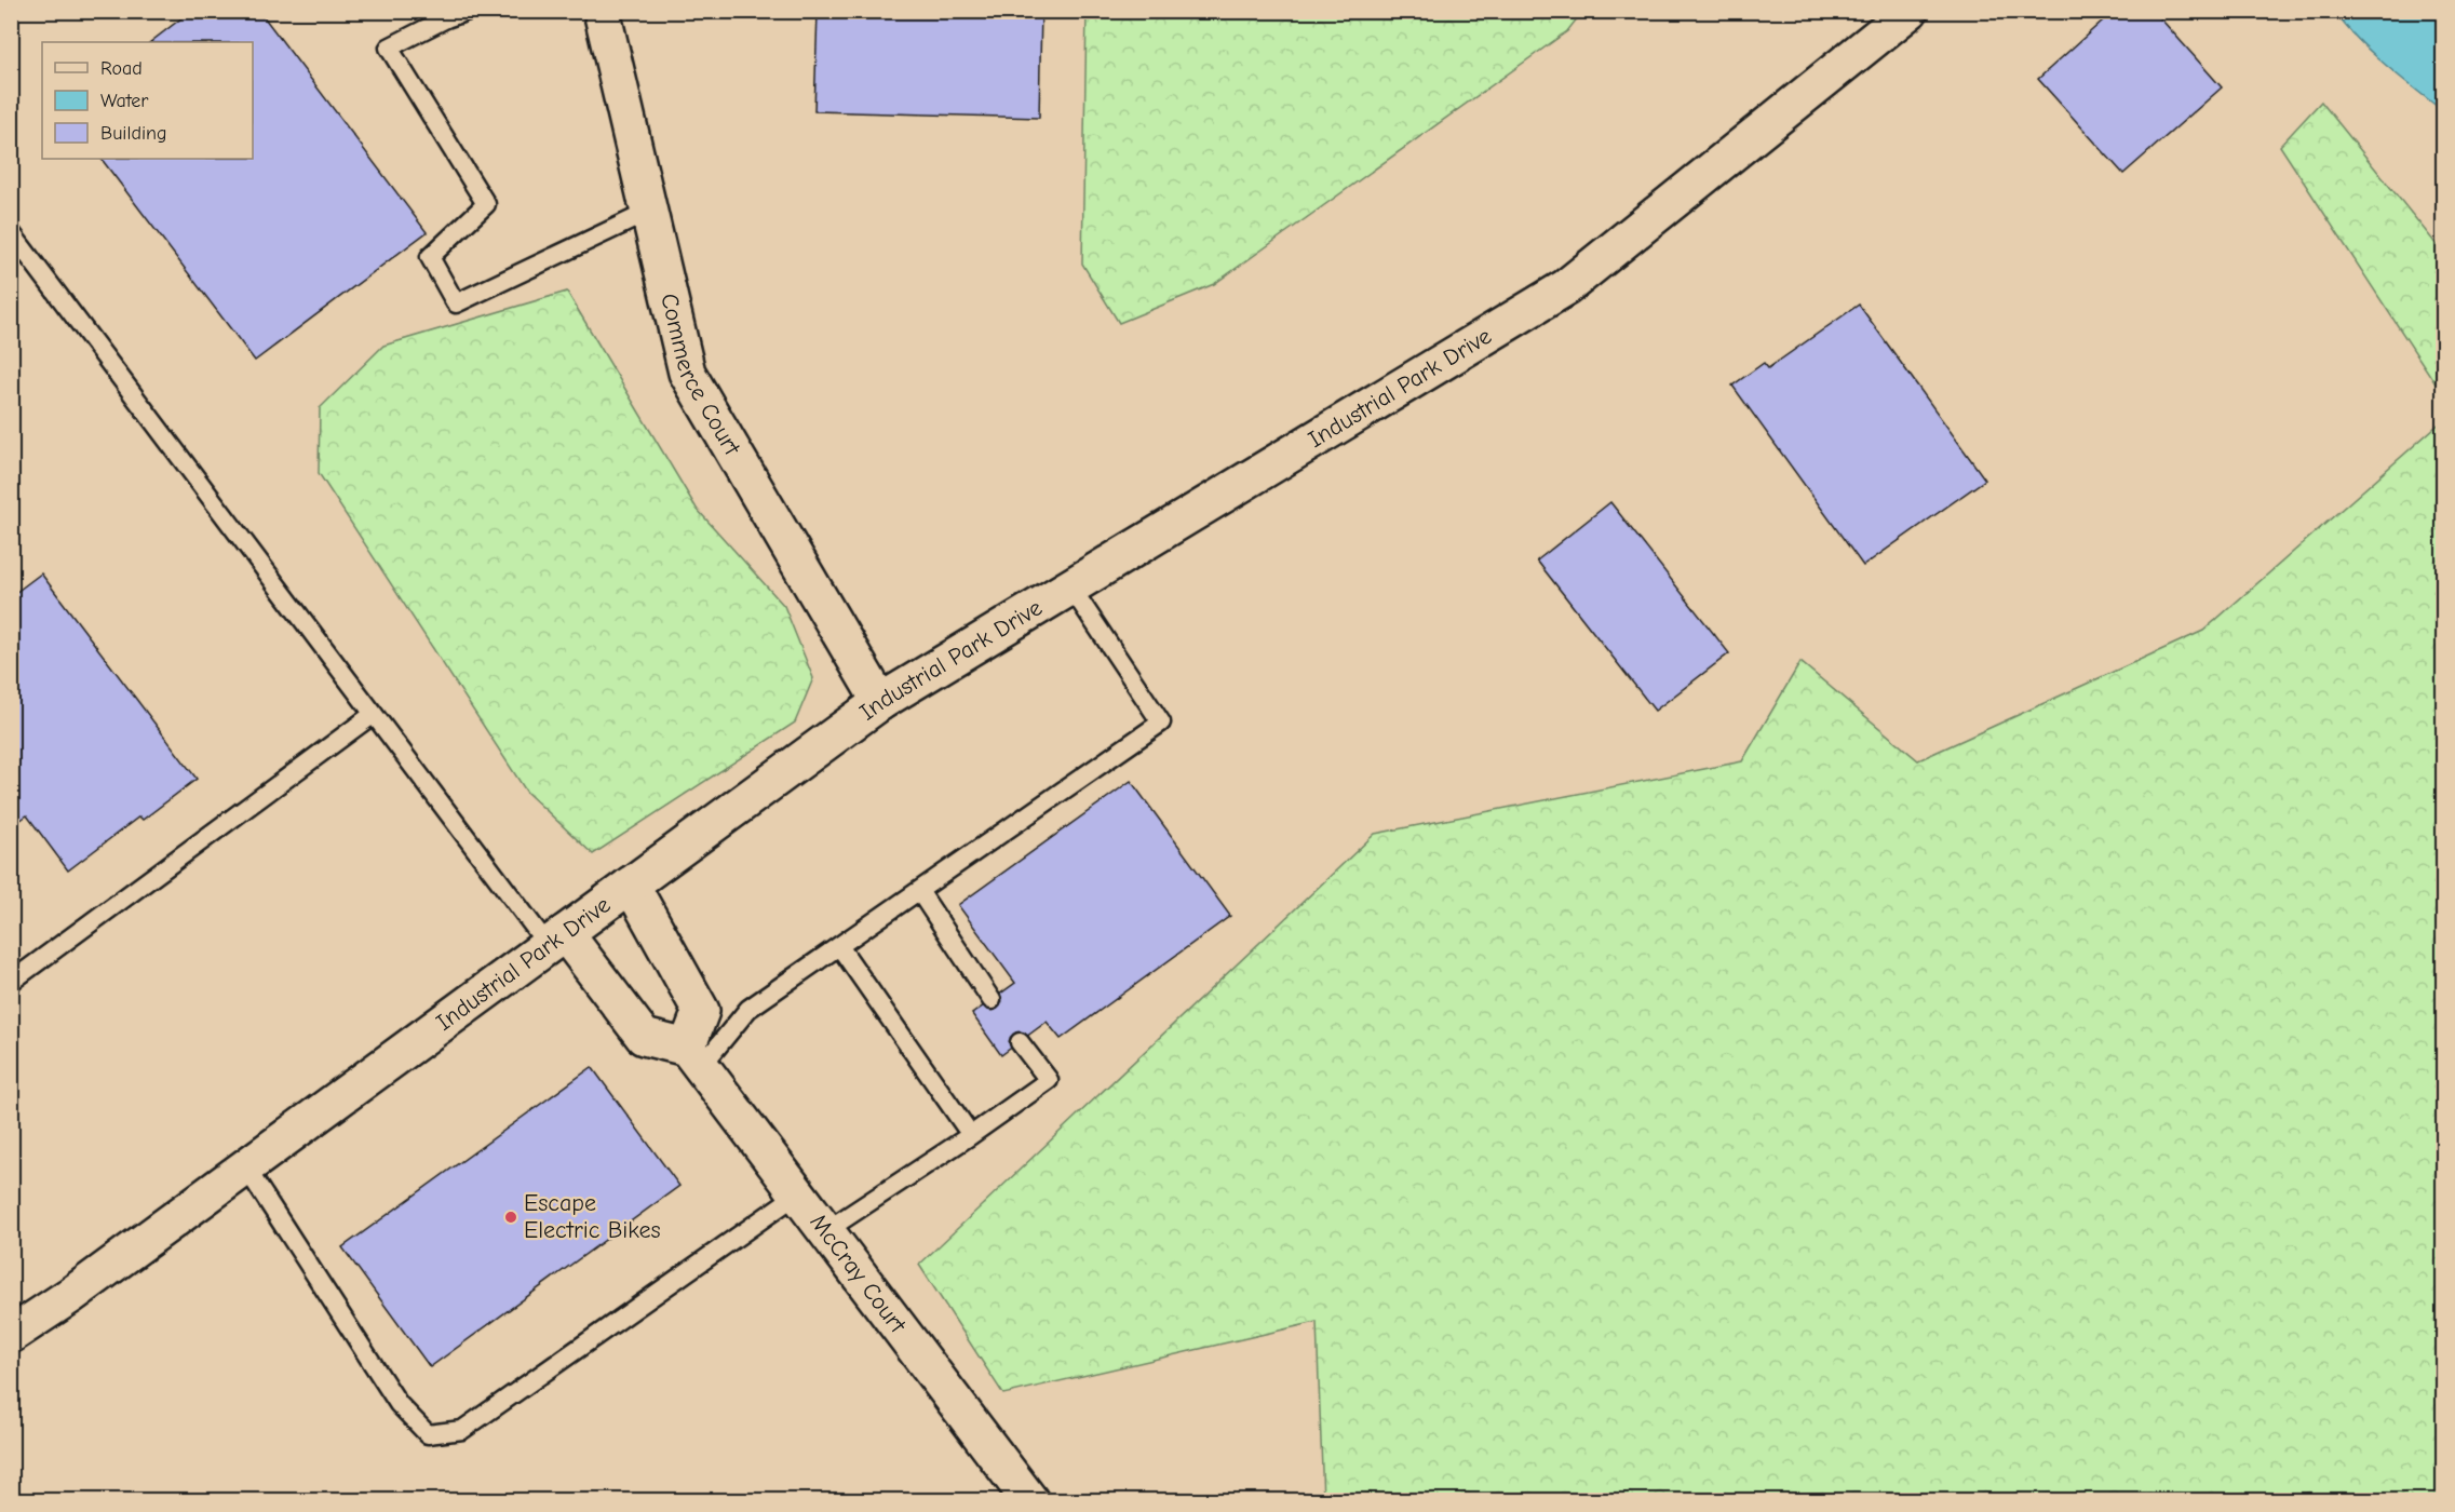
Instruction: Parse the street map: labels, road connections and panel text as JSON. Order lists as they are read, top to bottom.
{
  "streets": {
    "street": ["Commerce Court", "Industrial Park Drive", "McCray Court"]
  },
  "crossings": [
    ["Commerce Court", "Industrial Park Drive"]
  ],
  "places": ["Escape Electric Bikes"],
  "legend": ["Road", "Water", "Building"]
}
